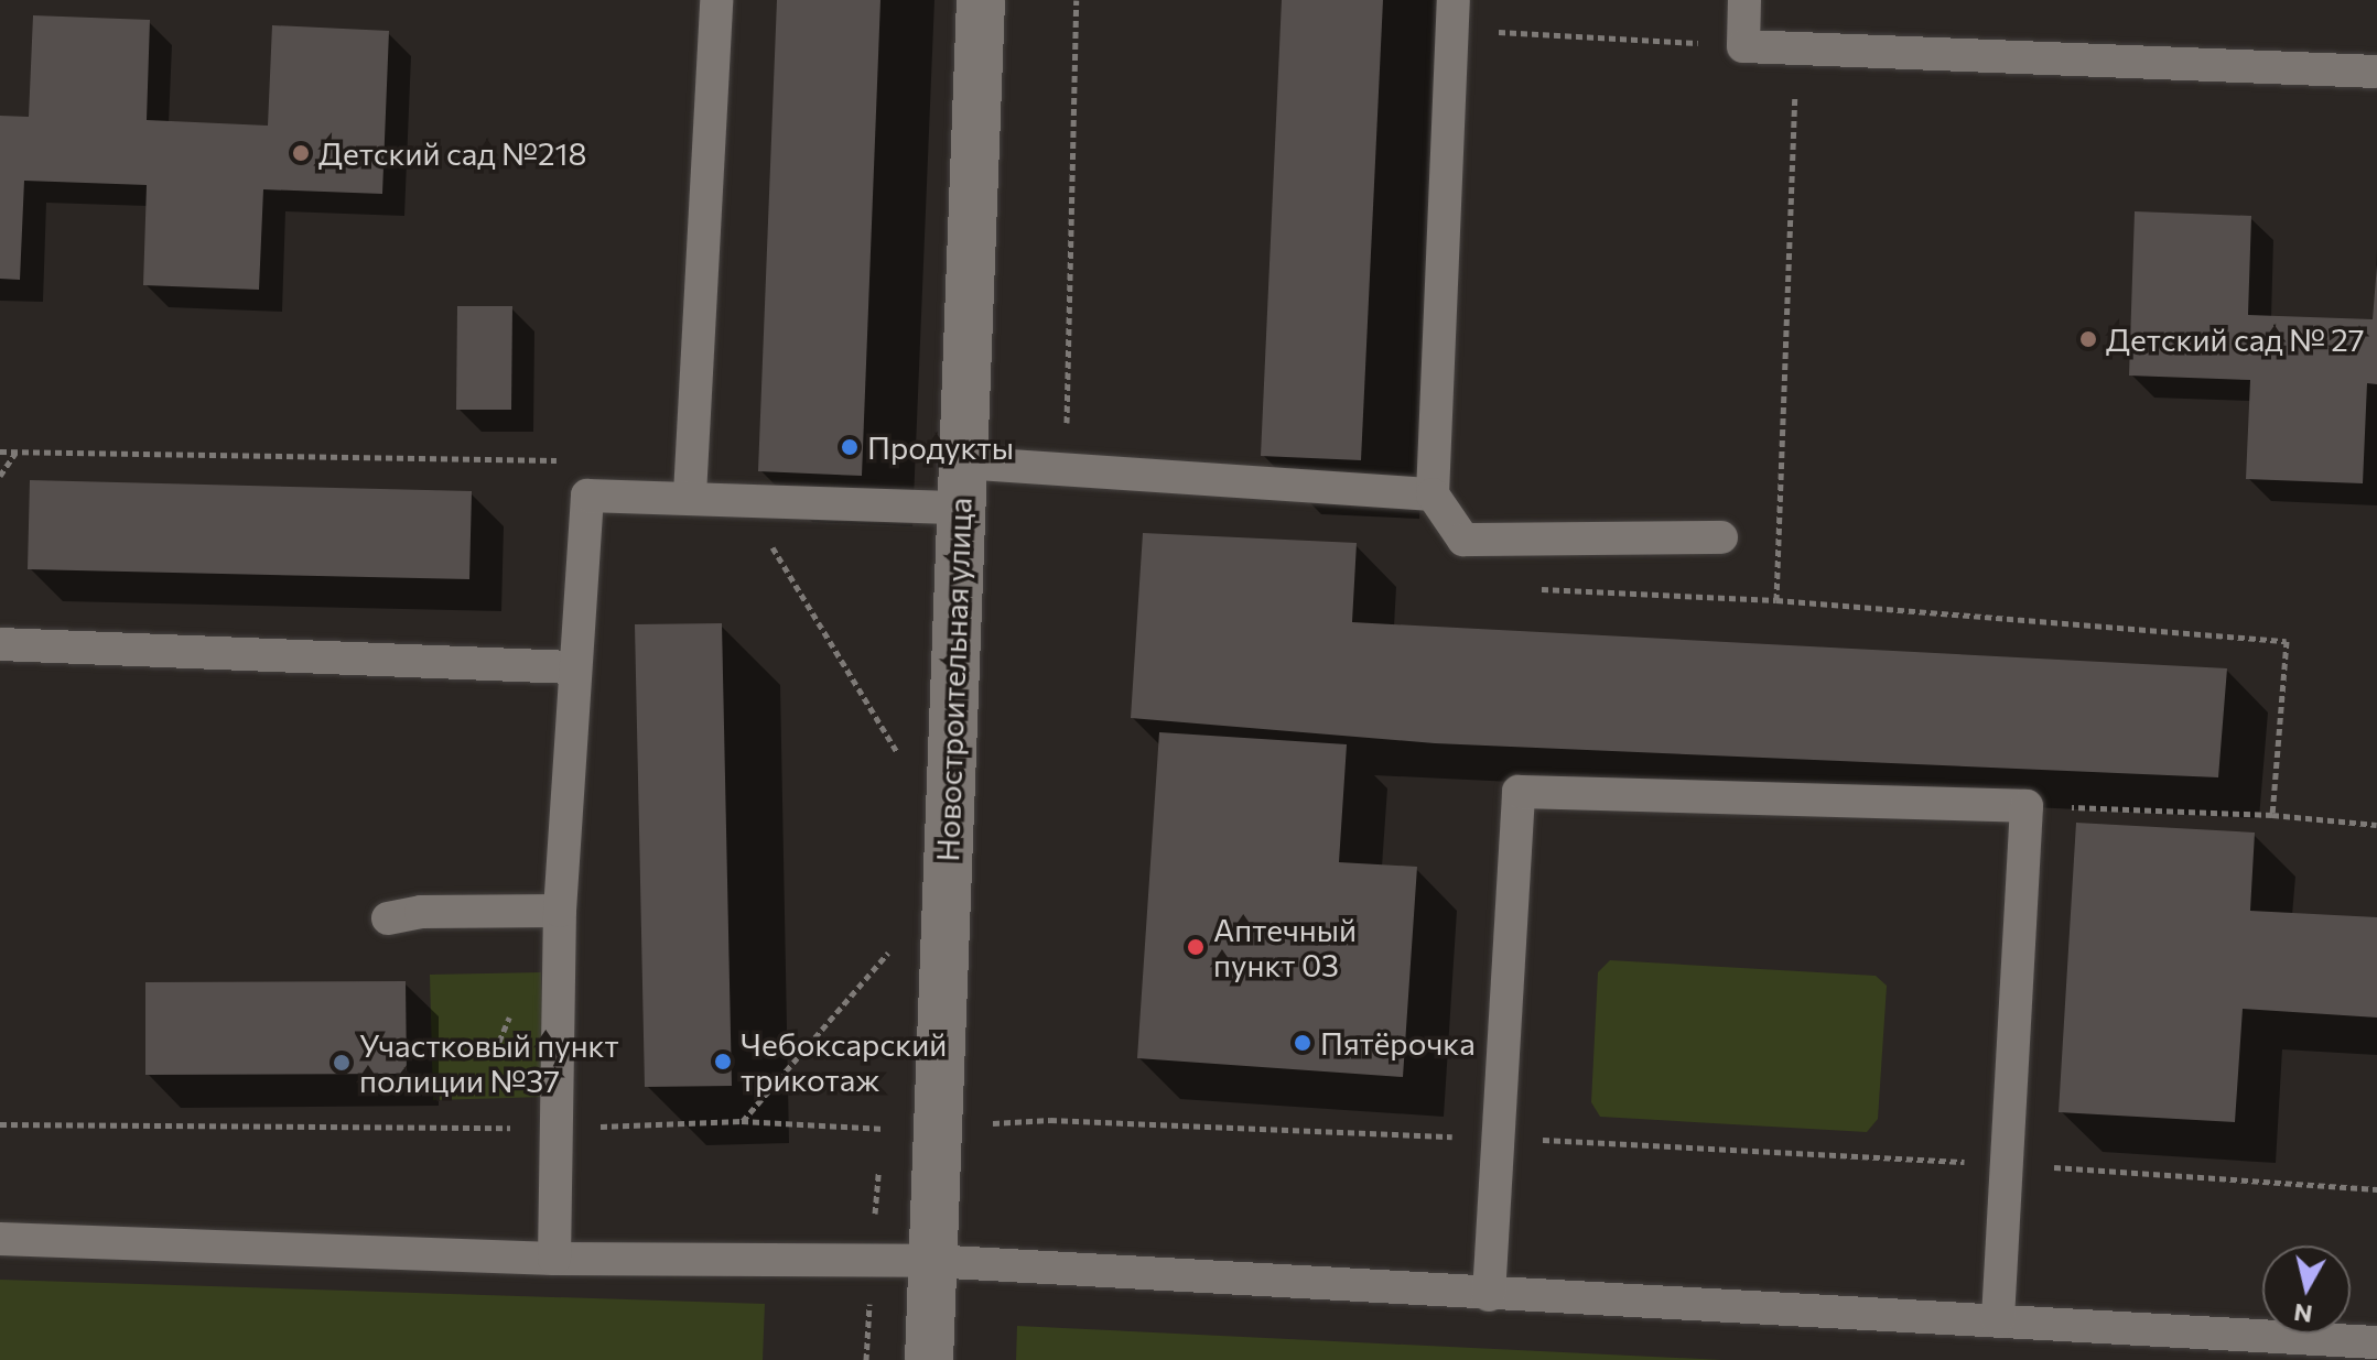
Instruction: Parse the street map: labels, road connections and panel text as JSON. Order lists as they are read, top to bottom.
{
  "streets": {
    "street": ["Новостроительная улица"]
  },
  "places": [
    "Детский сад №218",
    "Детский сад № 27",
    "Продукты",
    "Аптечный пункт 03",
    "Пятёрочка",
    "Чебоксарский трикотаж",
    "Участковый пункт полиции №37"
  ],
  "north": "bottom"
}
